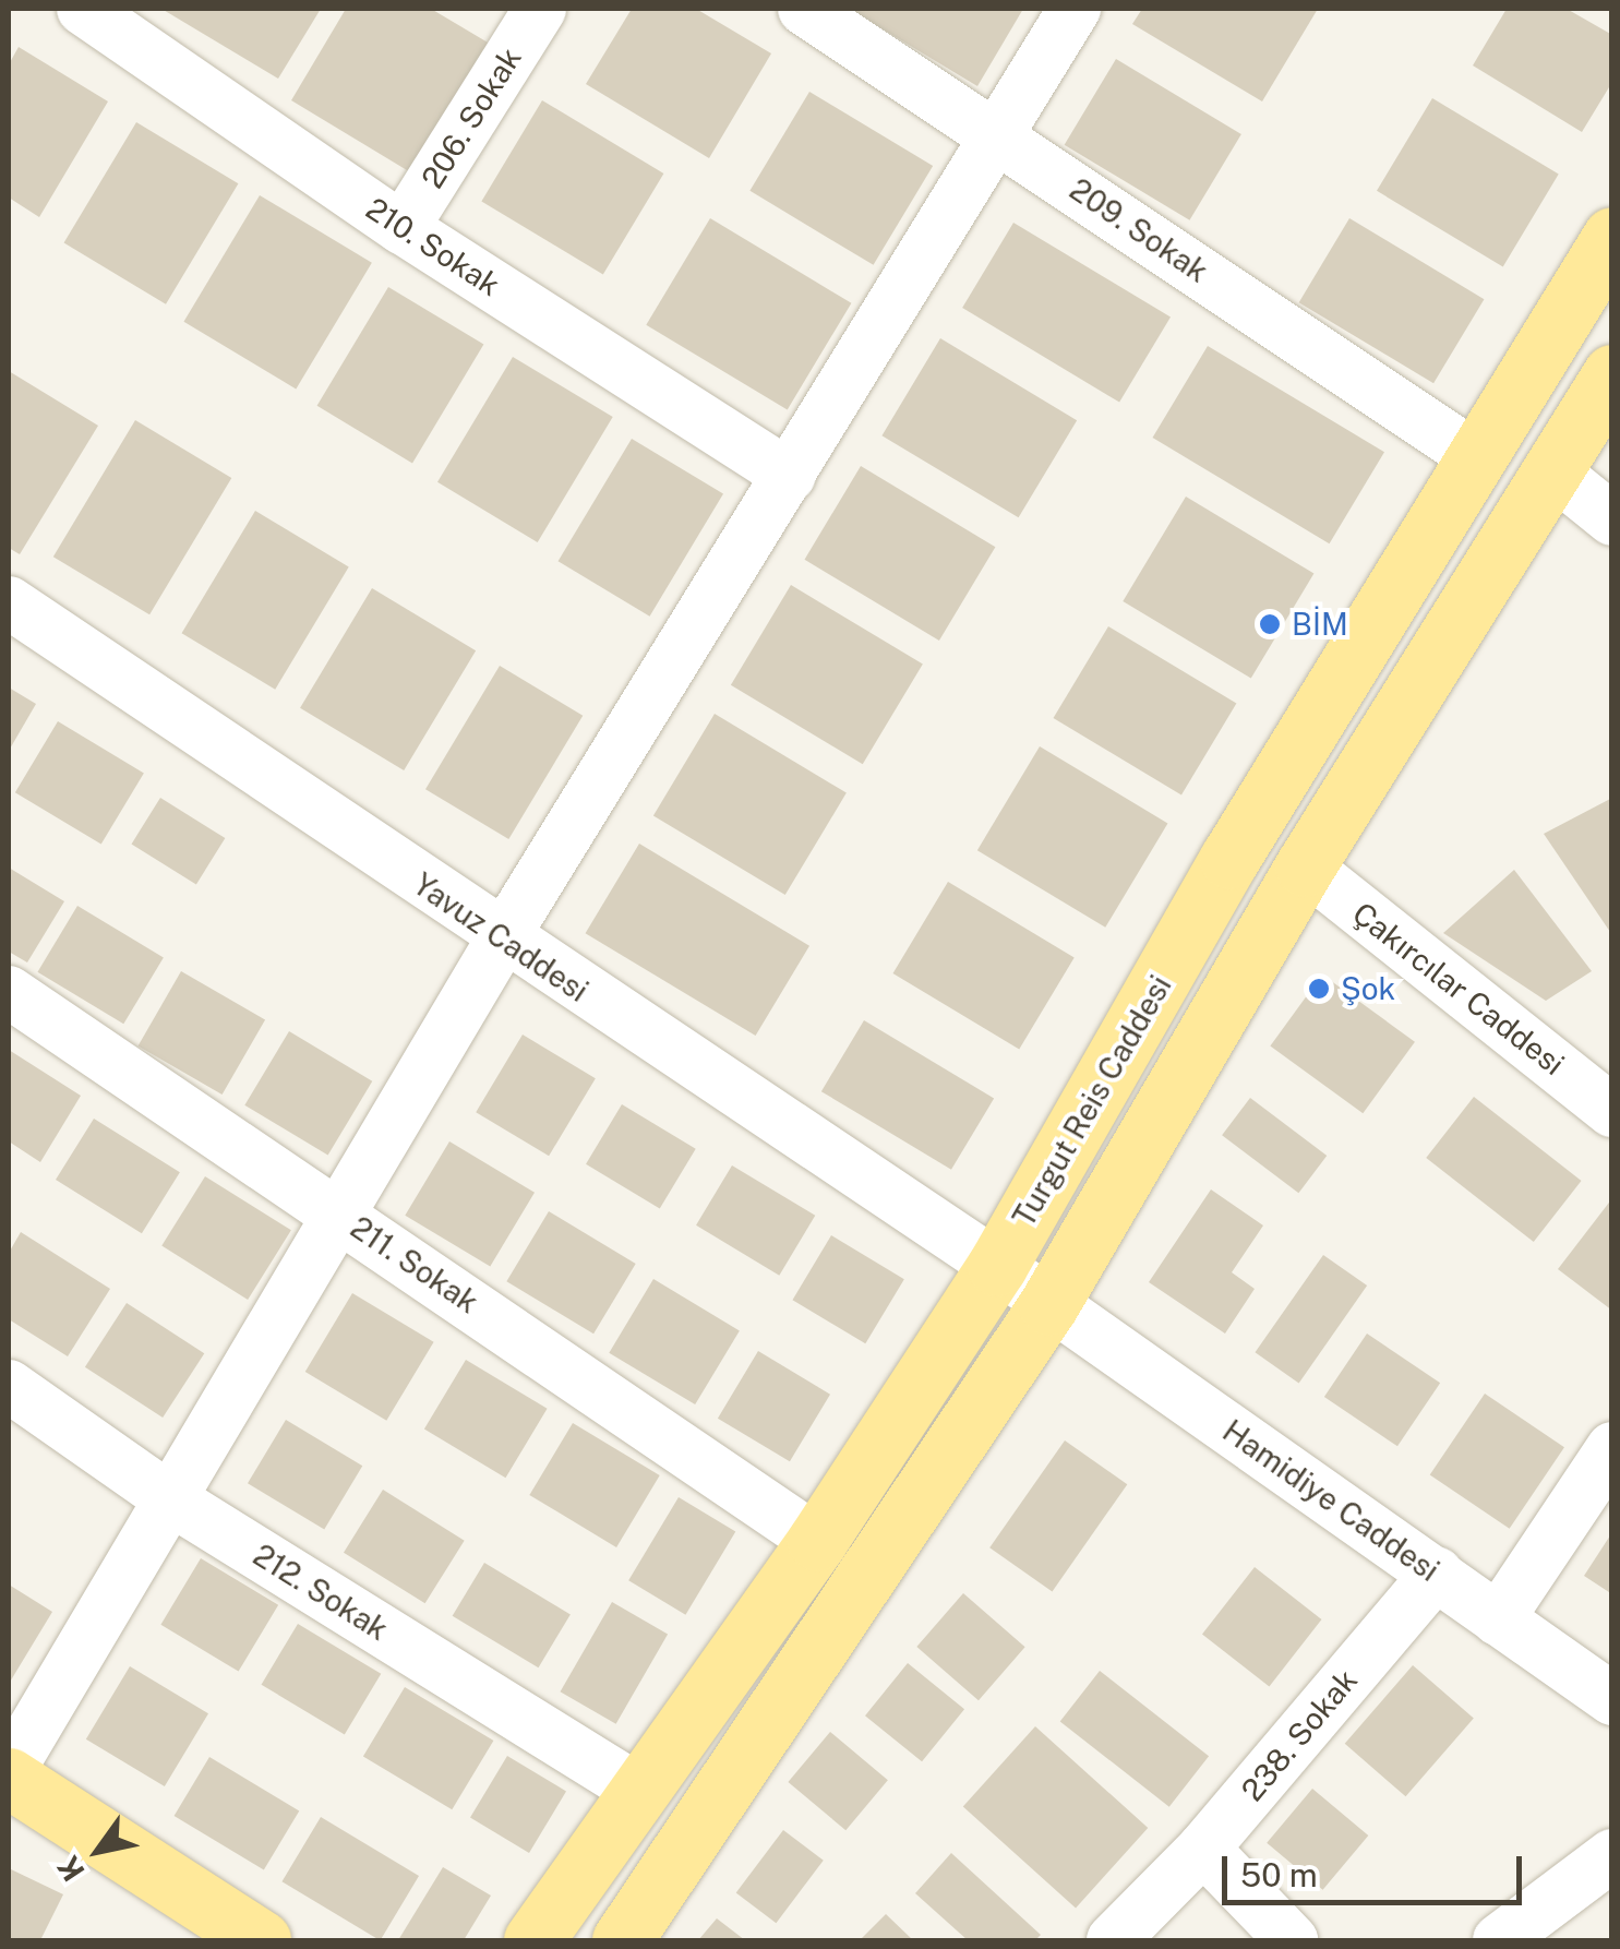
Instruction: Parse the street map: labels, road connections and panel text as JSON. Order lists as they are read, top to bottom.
{
  "streets": {
    "main road": ["Turgut Reis Caddesi"],
    "street": [
      "206. Sokak",
      "209. Sokak",
      "210. Sokak",
      "Yavuz Caddesi",
      "Çakırcılar Caddesi",
      "211. Sokak",
      "Hamidiye Caddesi",
      "212. Sokak",
      "238. Sokak"
    ]
  },
  "crossings": [
    ["206. Sokak", "210. Sokak"],
    ["209. Sokak", "Turgut Reis Caddesi"],
    ["Yavuz Caddesi", "Turgut Reis Caddesi"],
    ["Yavuz Caddesi", "Hamidiye Caddesi"],
    ["Turgut Reis Caddesi", "211. Sokak"],
    ["Turgut Reis Caddesi", "212. Sokak"],
    ["Hamidiye Caddesi", "238. Sokak"]
  ],
  "places": ["BİM", "Şok"],
  "scale_bar": "50 m",
  "north": "bottom left"
}
